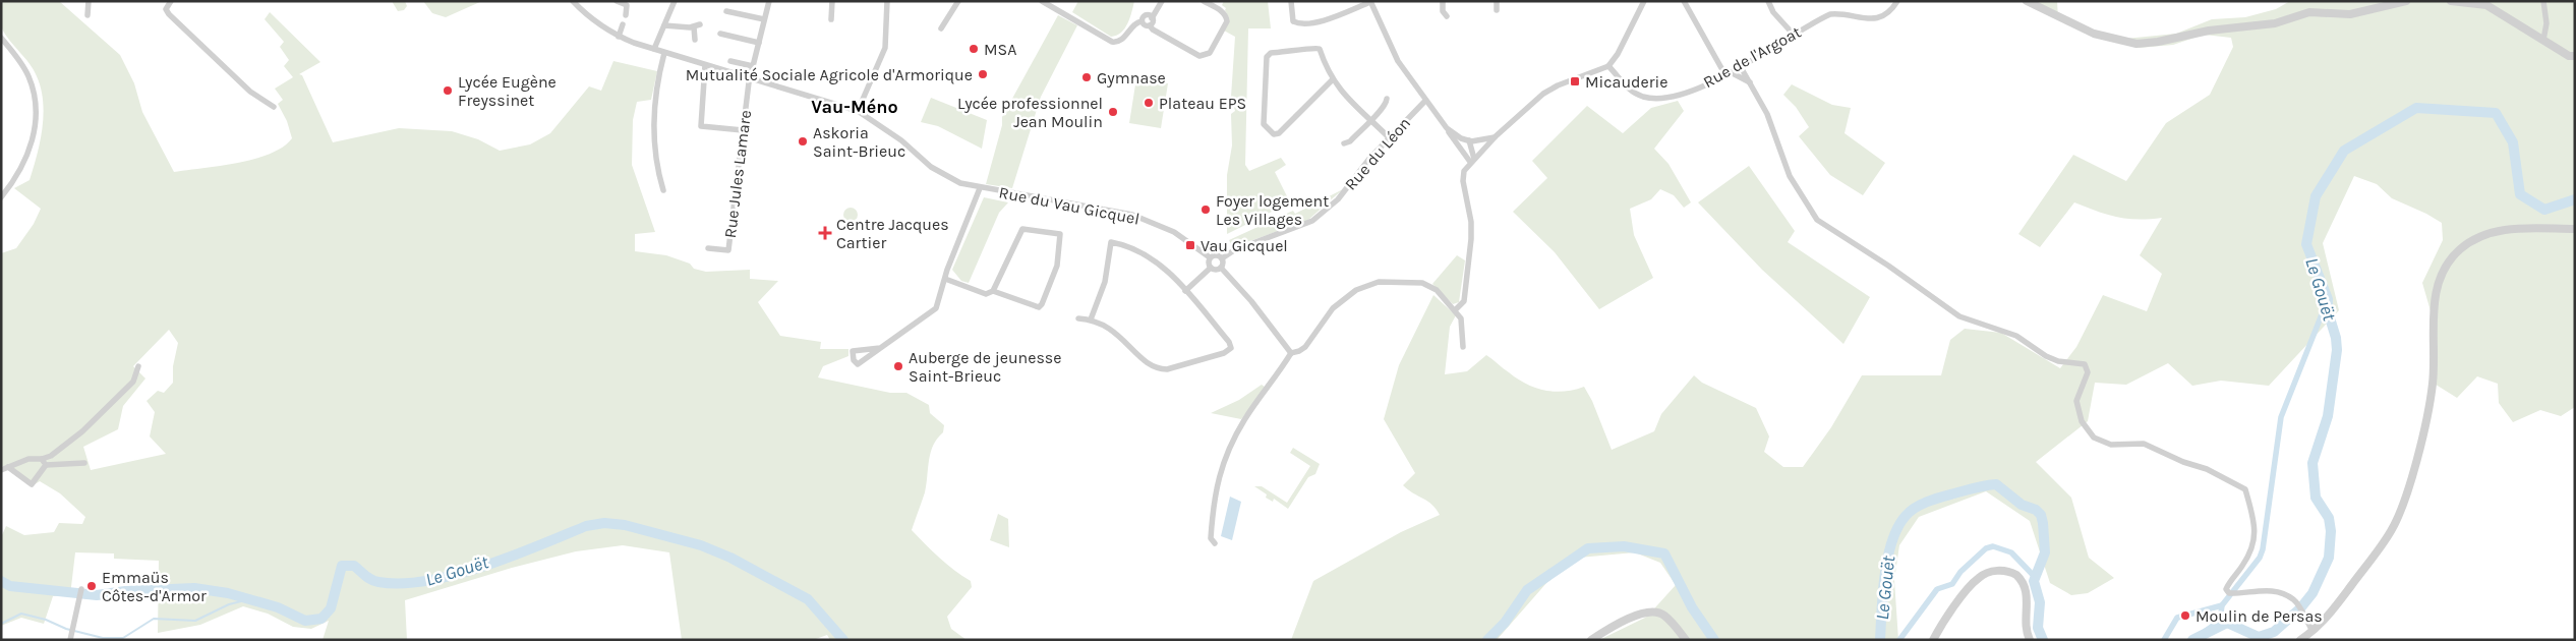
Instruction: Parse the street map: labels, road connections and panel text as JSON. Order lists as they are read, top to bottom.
{
  "streets": {
    "street": [
      "Rue de l'Argoat",
      "Rue du Léon",
      "Rue Jules Lamare",
      "Rue du Vau Gicquel"
    ]
  },
  "crossings": [
    ["Rue du Léon", "Rue du Vau Gicquel"],
    ["Rue Jules Lamare", "Rue du Vau Gicquel"]
  ],
  "districts": ["Vau-Méno"],
  "water": ["Le Gouët"],
  "places": {
    "other": [
      "MSA",
      "Mutualité Sociale Agricole d'Armorique",
      "Gymnase",
      "Lycée Eugène Freyssinet",
      "Plateau EPS",
      "Lycée professionnel Jean Moulin",
      "Askoria Saint-Brieuc",
      "Foyer logement Les Villages",
      "Auberge de jeunesse Saint-Brieuc",
      "Emmaüs Côtes-d'Armor",
      "Moulin de Persas"
    ],
    "transit": ["Micauderie", "Vau Gicquel"],
    "health": ["Centre Jacques Cartier"]
  }
}
